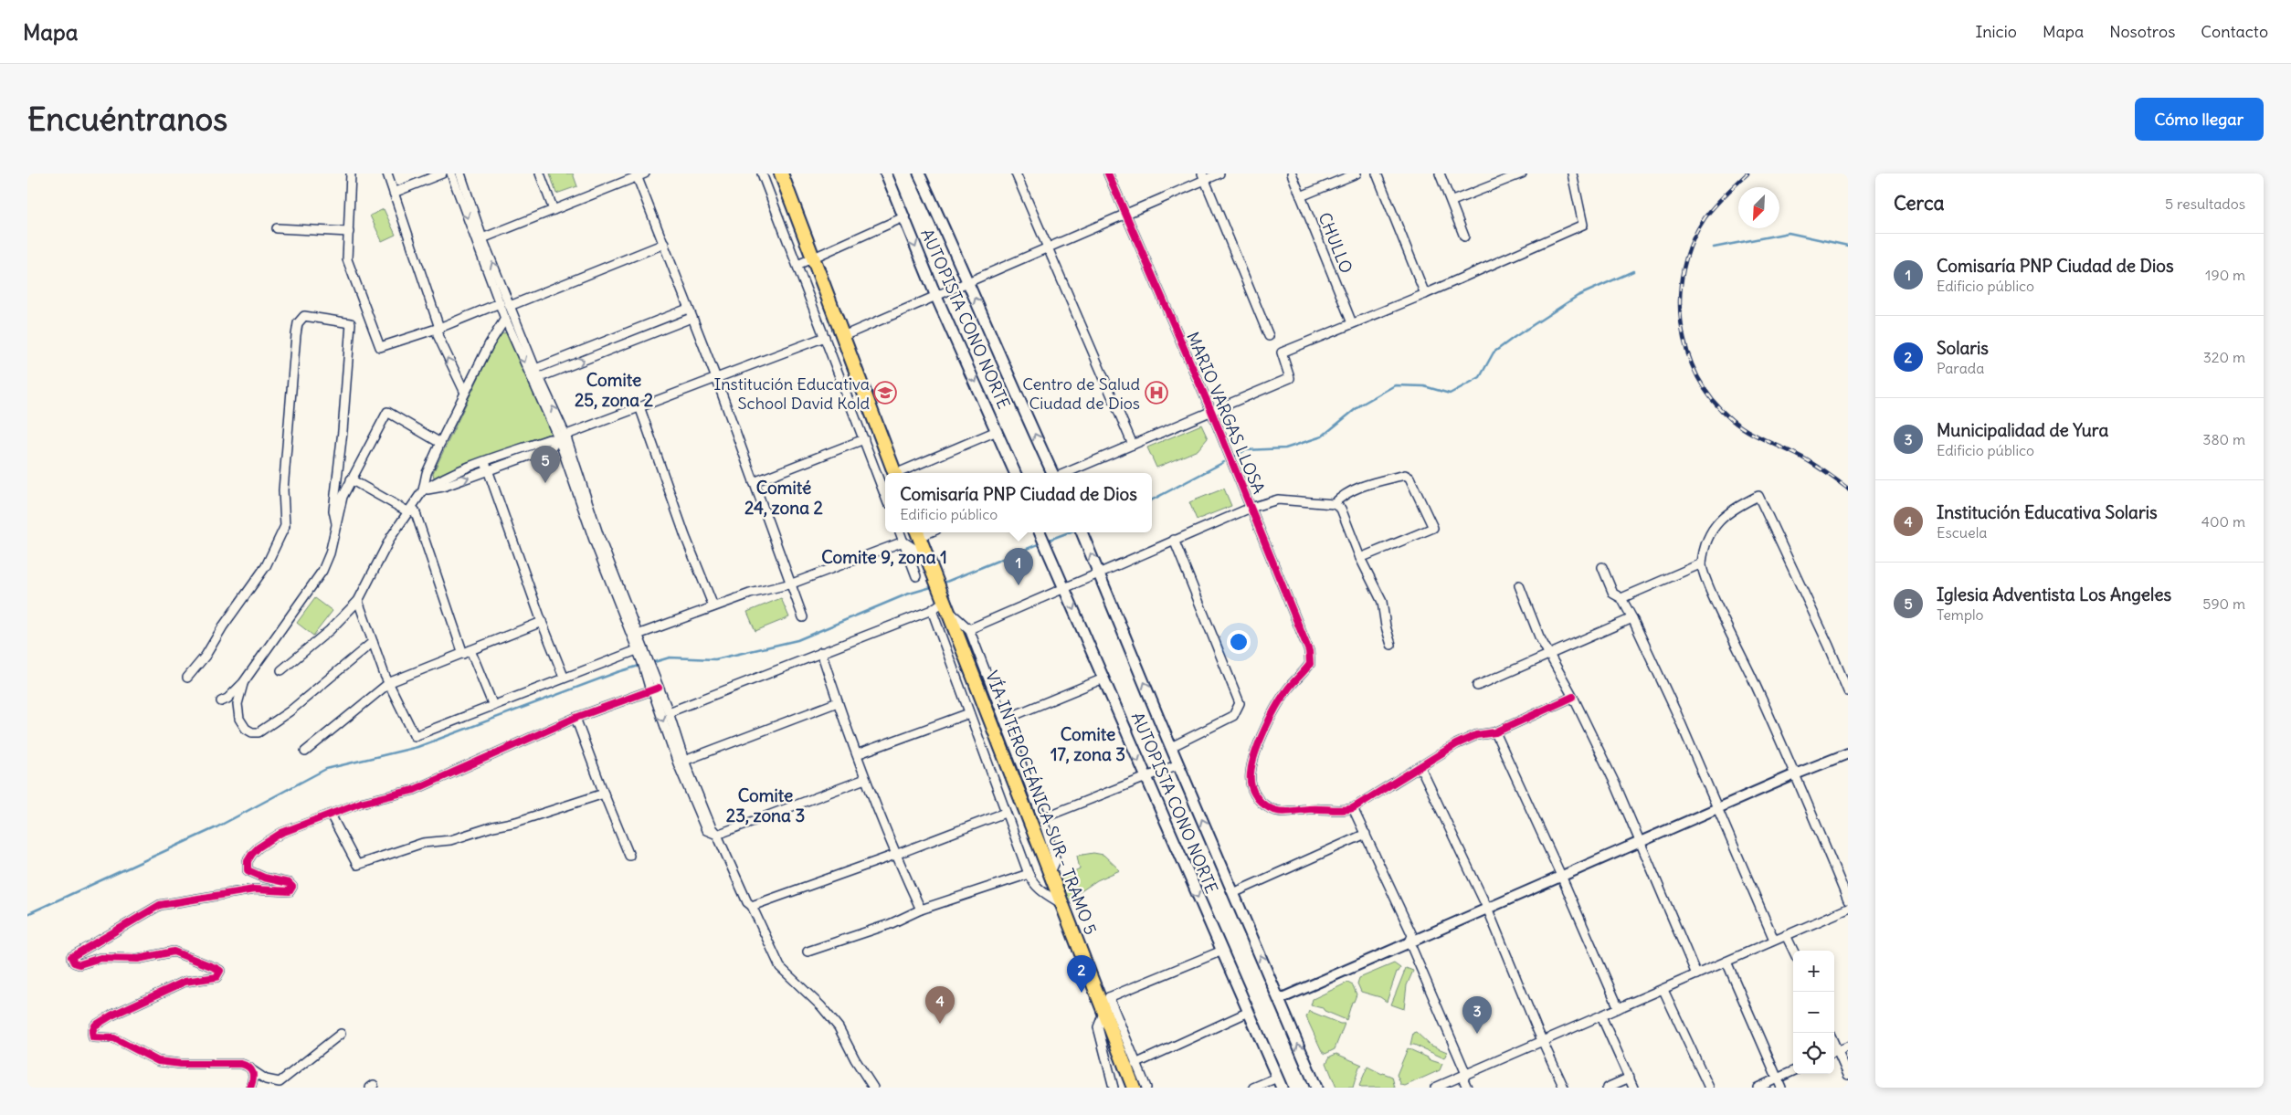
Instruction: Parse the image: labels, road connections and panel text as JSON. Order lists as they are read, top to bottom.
{
  "streets": {
    "highway": ["VÍA INTEROCEÁNICA SUR - TRAMO 5"],
    "main road": ["AUTOPISTA CONO NORTE"],
    "street": ["CHULLO", "MARIO VARGAS LLOSA"]
  },
  "districts": [
    "Comite 25, zona 2",
    "Comité 24, zona 2",
    "Comite 9, zona 1",
    "Comite 17, zona 3",
    "Comite 23, zona 3"
  ],
  "places": {
    "school or university": ["Institución Educativa School David Kold"],
    "hospital": ["Centro de Salud Ciudad de Dios"]
  },
  "north": "bottom left",
  "page": {
    "header": "Mapa",
    "nav": [
      "Inicio",
      "Mapa",
      "Nosotros",
      "Contacto"
    ],
    "buttons": "Cómo llegar",
    "title": "Encuéntranos",
    "heading": ["Cerca", "5 resultados"],
    "list": [
      {
        "mark": "1",
        "name": "Comisaría PNP Ciudad de Dios",
        "note": "Edificio público",
        "value": "190 m"
      },
      {
        "mark": "2",
        "name": "Solaris",
        "note": "Parada",
        "value": "320 m"
      },
      {
        "mark": "3",
        "name": "Municipalidad de Yura",
        "note": "Edificio público",
        "value": "380 m"
      },
      {
        "mark": "4",
        "name": "Institución Educativa Solaris",
        "note": "Escuela",
        "value": "400 m"
      },
      {
        "mark": "5",
        "name": "Iglesia Adventista Los Angeles",
        "note": "Templo",
        "value": "590 m"
      }
    ],
    "pins": [
      "5",
      "1",
      "2",
      "4",
      "3"
    ],
    "popup": ["Comisaría PNP Ciudad de Dios", "Edificio público"],
    "map_buttons": ["+", "−"]
  }
}
